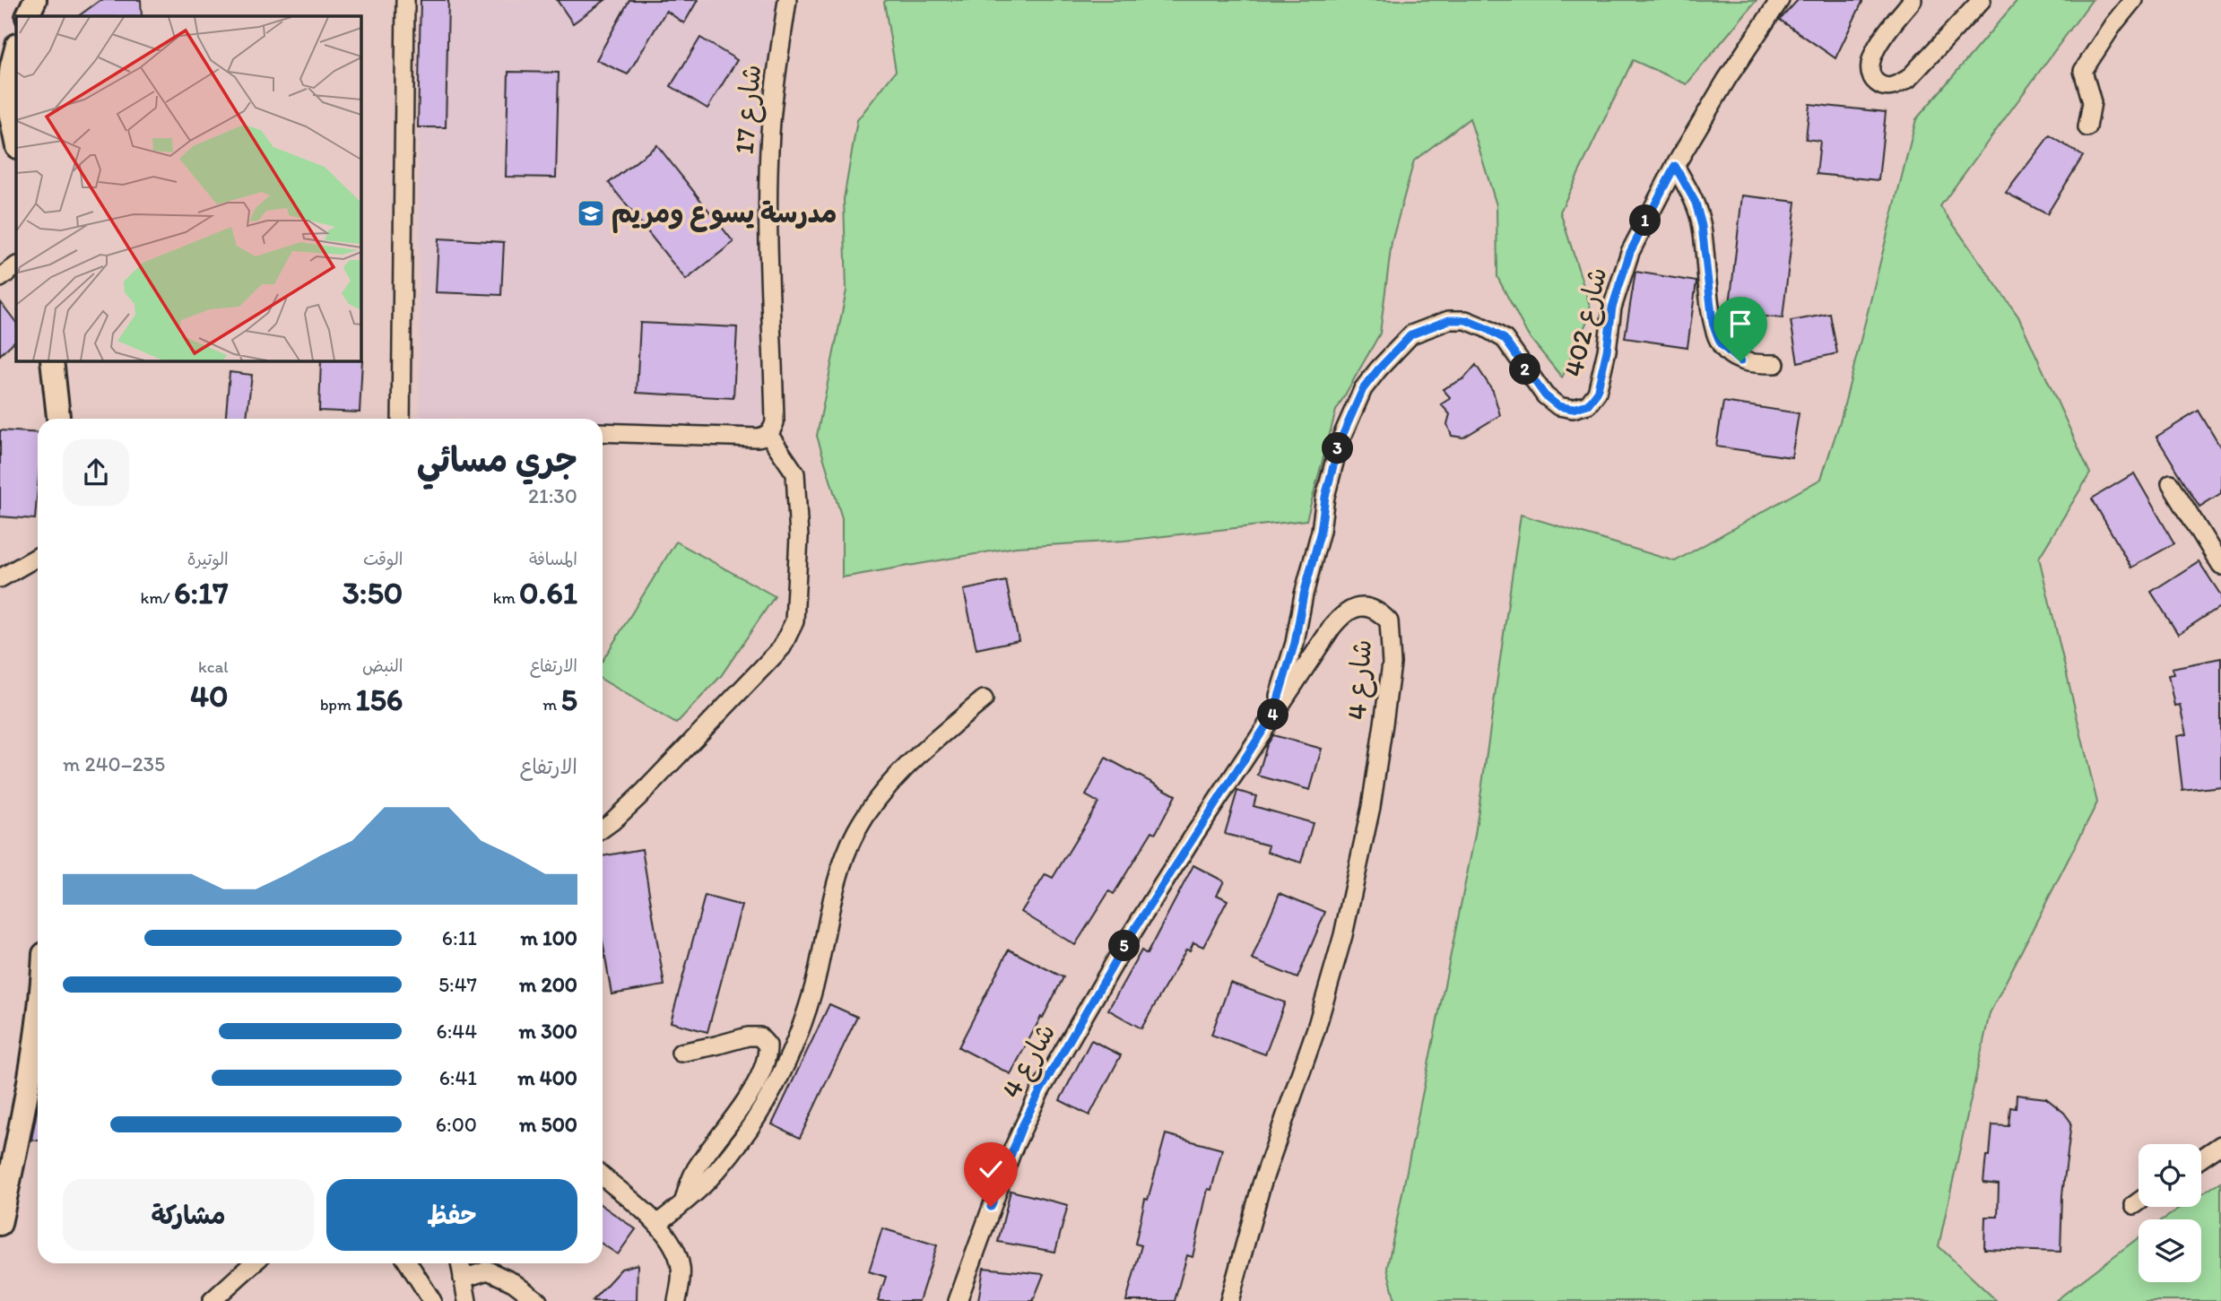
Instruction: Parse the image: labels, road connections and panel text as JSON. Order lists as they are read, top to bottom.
{
  "streets": {
    "street": ["شارع 17", "شارع 402", "شارع 4"]
  },
  "crossings": [
    ["شارع 402", "شارع 4"]
  ],
  "places": {
    "school or university": ["مدرسة يسوع ومريم"]
  },
  "page": {
    "pins": [
      "1",
      "2",
      "3",
      "4",
      "5"
    ],
    "heading": ["جري مسائي", "21:30"],
    "stats": [
      ["المسافة", "0.61 km"],
      ["الوقت", "3:50"],
      ["الوتيرة", "6:17 /km"],
      ["الارتفاع", "5 m"],
      ["النبض", "156 bpm"],
      ["kcal", "40"]
    ],
    "chart": ["الارتفاع", "235–240 m"],
    "list": [
      {
        "name": "100 m",
        "note": "6:11"
      },
      {
        "name": "200 m",
        "note": "5:47"
      },
      {
        "name": "300 m",
        "note": "6:44"
      },
      {
        "name": "400 m",
        "note": "6:41"
      },
      {
        "name": "500 m",
        "note": "6:00"
      }
    ],
    "buttons": ["حفظ", "مشاركة"]
  }
}
